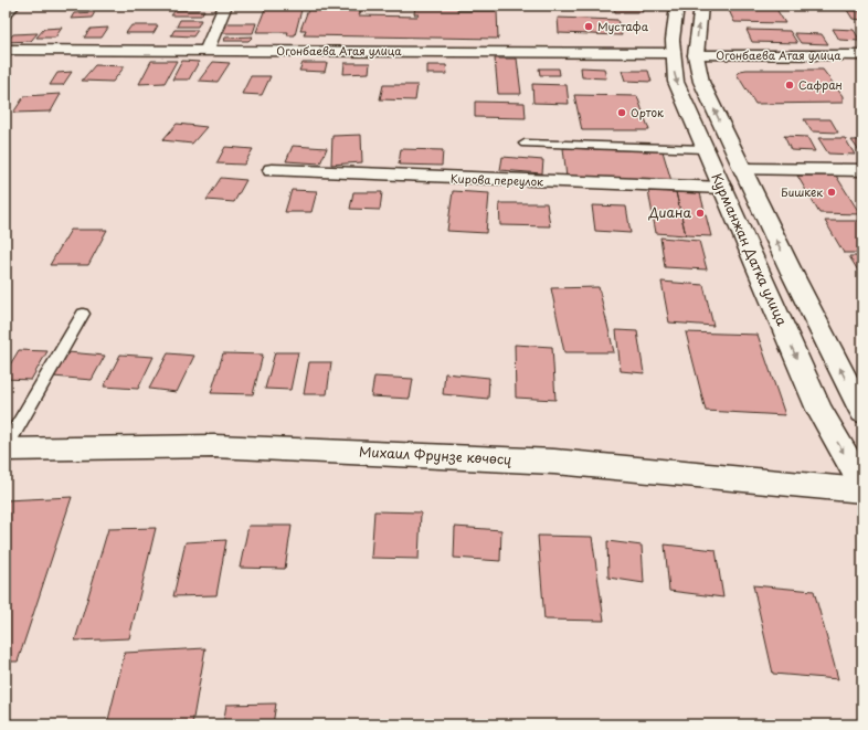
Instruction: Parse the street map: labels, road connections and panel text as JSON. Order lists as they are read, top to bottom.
{
  "streets": {
    "main road": [
      "Огонбаева Атая улица",
      "Кирова переулок",
      "Курманжан Датка улица",
      "Михаил Фрунзе көчөсү"
    ]
  },
  "crossings": [
    ["Огонбаева Атая улица", "Курманжан Датка улица"],
    ["Кирова переулок", "Курманжан Датка улица"]
  ],
  "places": [
    "Мустафа",
    "Сафран",
    "Орток",
    "Бишкек",
    "Диана"
  ]
}
